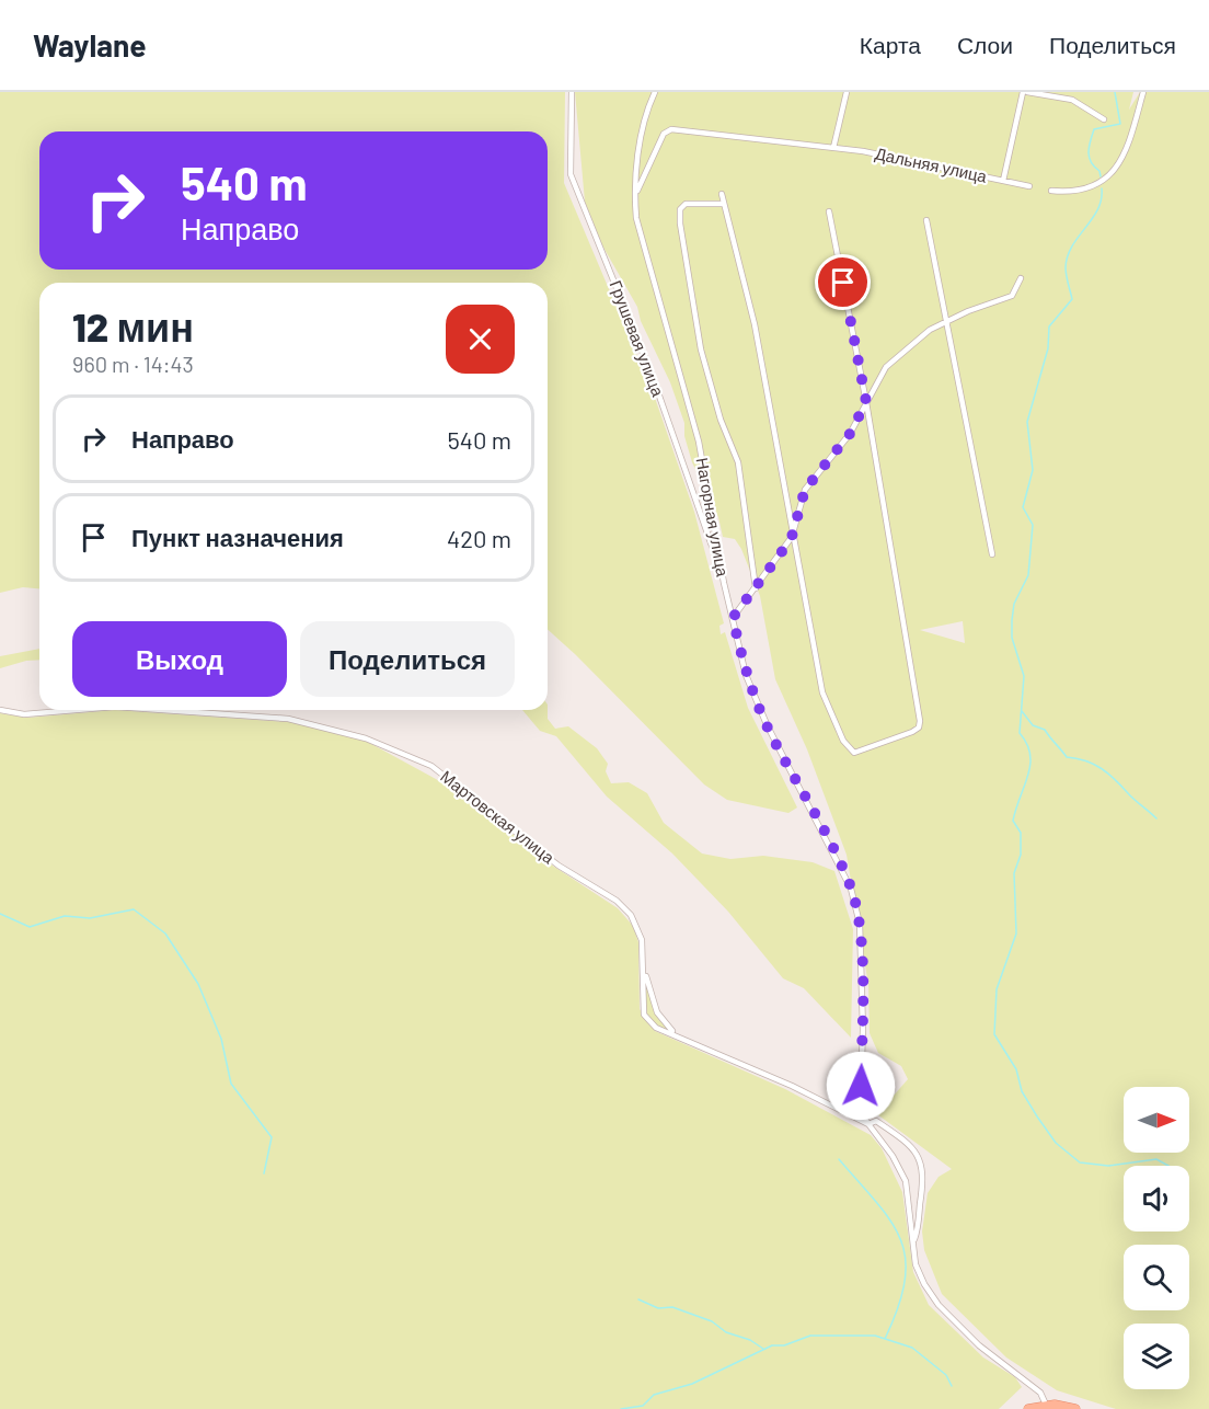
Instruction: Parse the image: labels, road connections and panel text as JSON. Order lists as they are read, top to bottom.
{
  "streets": {
    "street": [
      "Дальняя улица",
      "Грушевая улица",
      "Нагорная улица",
      "Мартовская улица"
    ]
  },
  "crossings": [
    ["Дальняя улица", "Нагорная улица"],
    ["Грушевая улица", "Нагорная улица"],
    ["Нагорная улица", "Мартовская улица"]
  ],
  "north": "right",
  "page": {
    "header": "Waylane",
    "nav": ["Карта", "Слои", "Поделиться"],
    "turn": ["540 m", "Направо"],
    "heading": ["12 мин", "960 m · 14:43"],
    "list": [
      {
        "name": "Направо",
        "value": "540 m"
      },
      {
        "name": "Пункт назначения",
        "value": "420 m"
      }
    ],
    "buttons": ["Выход", "Поделиться"]
  }
}
